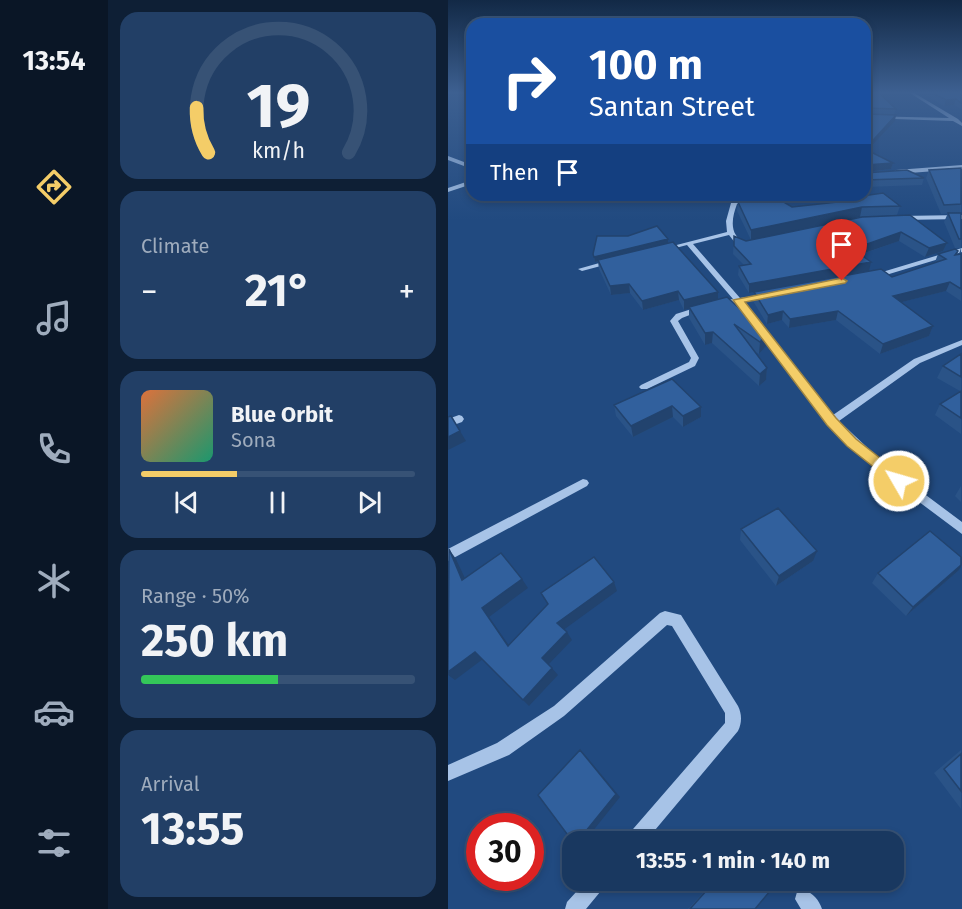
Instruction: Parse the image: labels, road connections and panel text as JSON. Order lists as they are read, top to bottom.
{
  "page": {
    "tabs": "13:54",
    "turn": ["100 m", "Santan Street"],
    "then": "Then",
    "tile": [
      "Climate",
      ["Range · 50%", "250 km"],
      ["Arrival", "13:55"]
    ],
    "heat": ["−", "21°", "+"],
    "song": ["Blue Orbit", "Sona"],
    "limit": "30",
    "trip": "13:55 · 1 min · 140 m",
    "gauge": ["19", "km/h"]
  }
}
